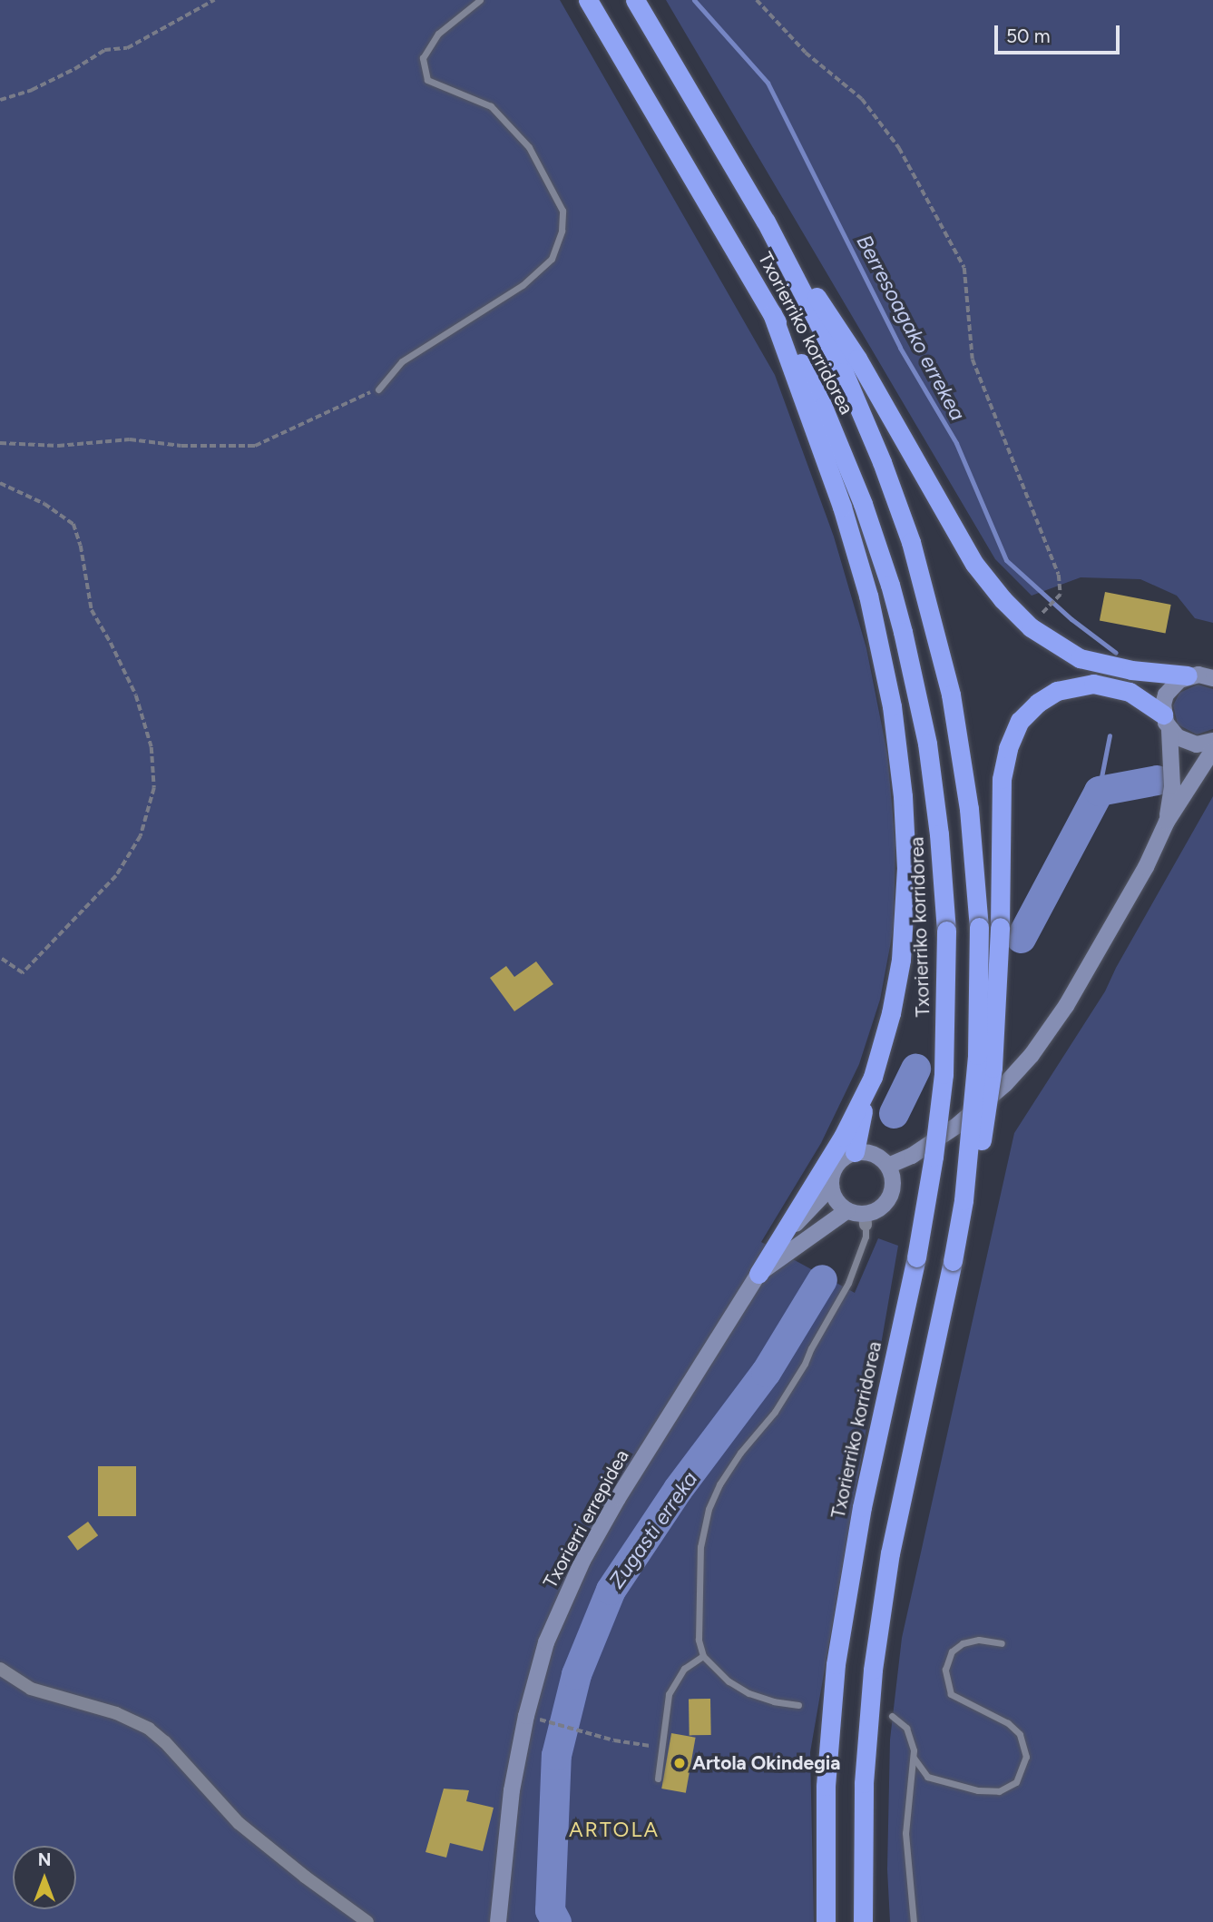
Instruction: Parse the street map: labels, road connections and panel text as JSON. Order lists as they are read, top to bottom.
{
  "streets": {
    "highway": ["Txorierriko korridorea"],
    "main road": ["Txorierri errepidea"]
  },
  "districts": ["ARTOLA"],
  "water": ["Berresoagako errekea", "Zugasti erreka"],
  "places": ["Artola Okindegia"],
  "scale_bar": "50 m",
  "north": "top"
}
